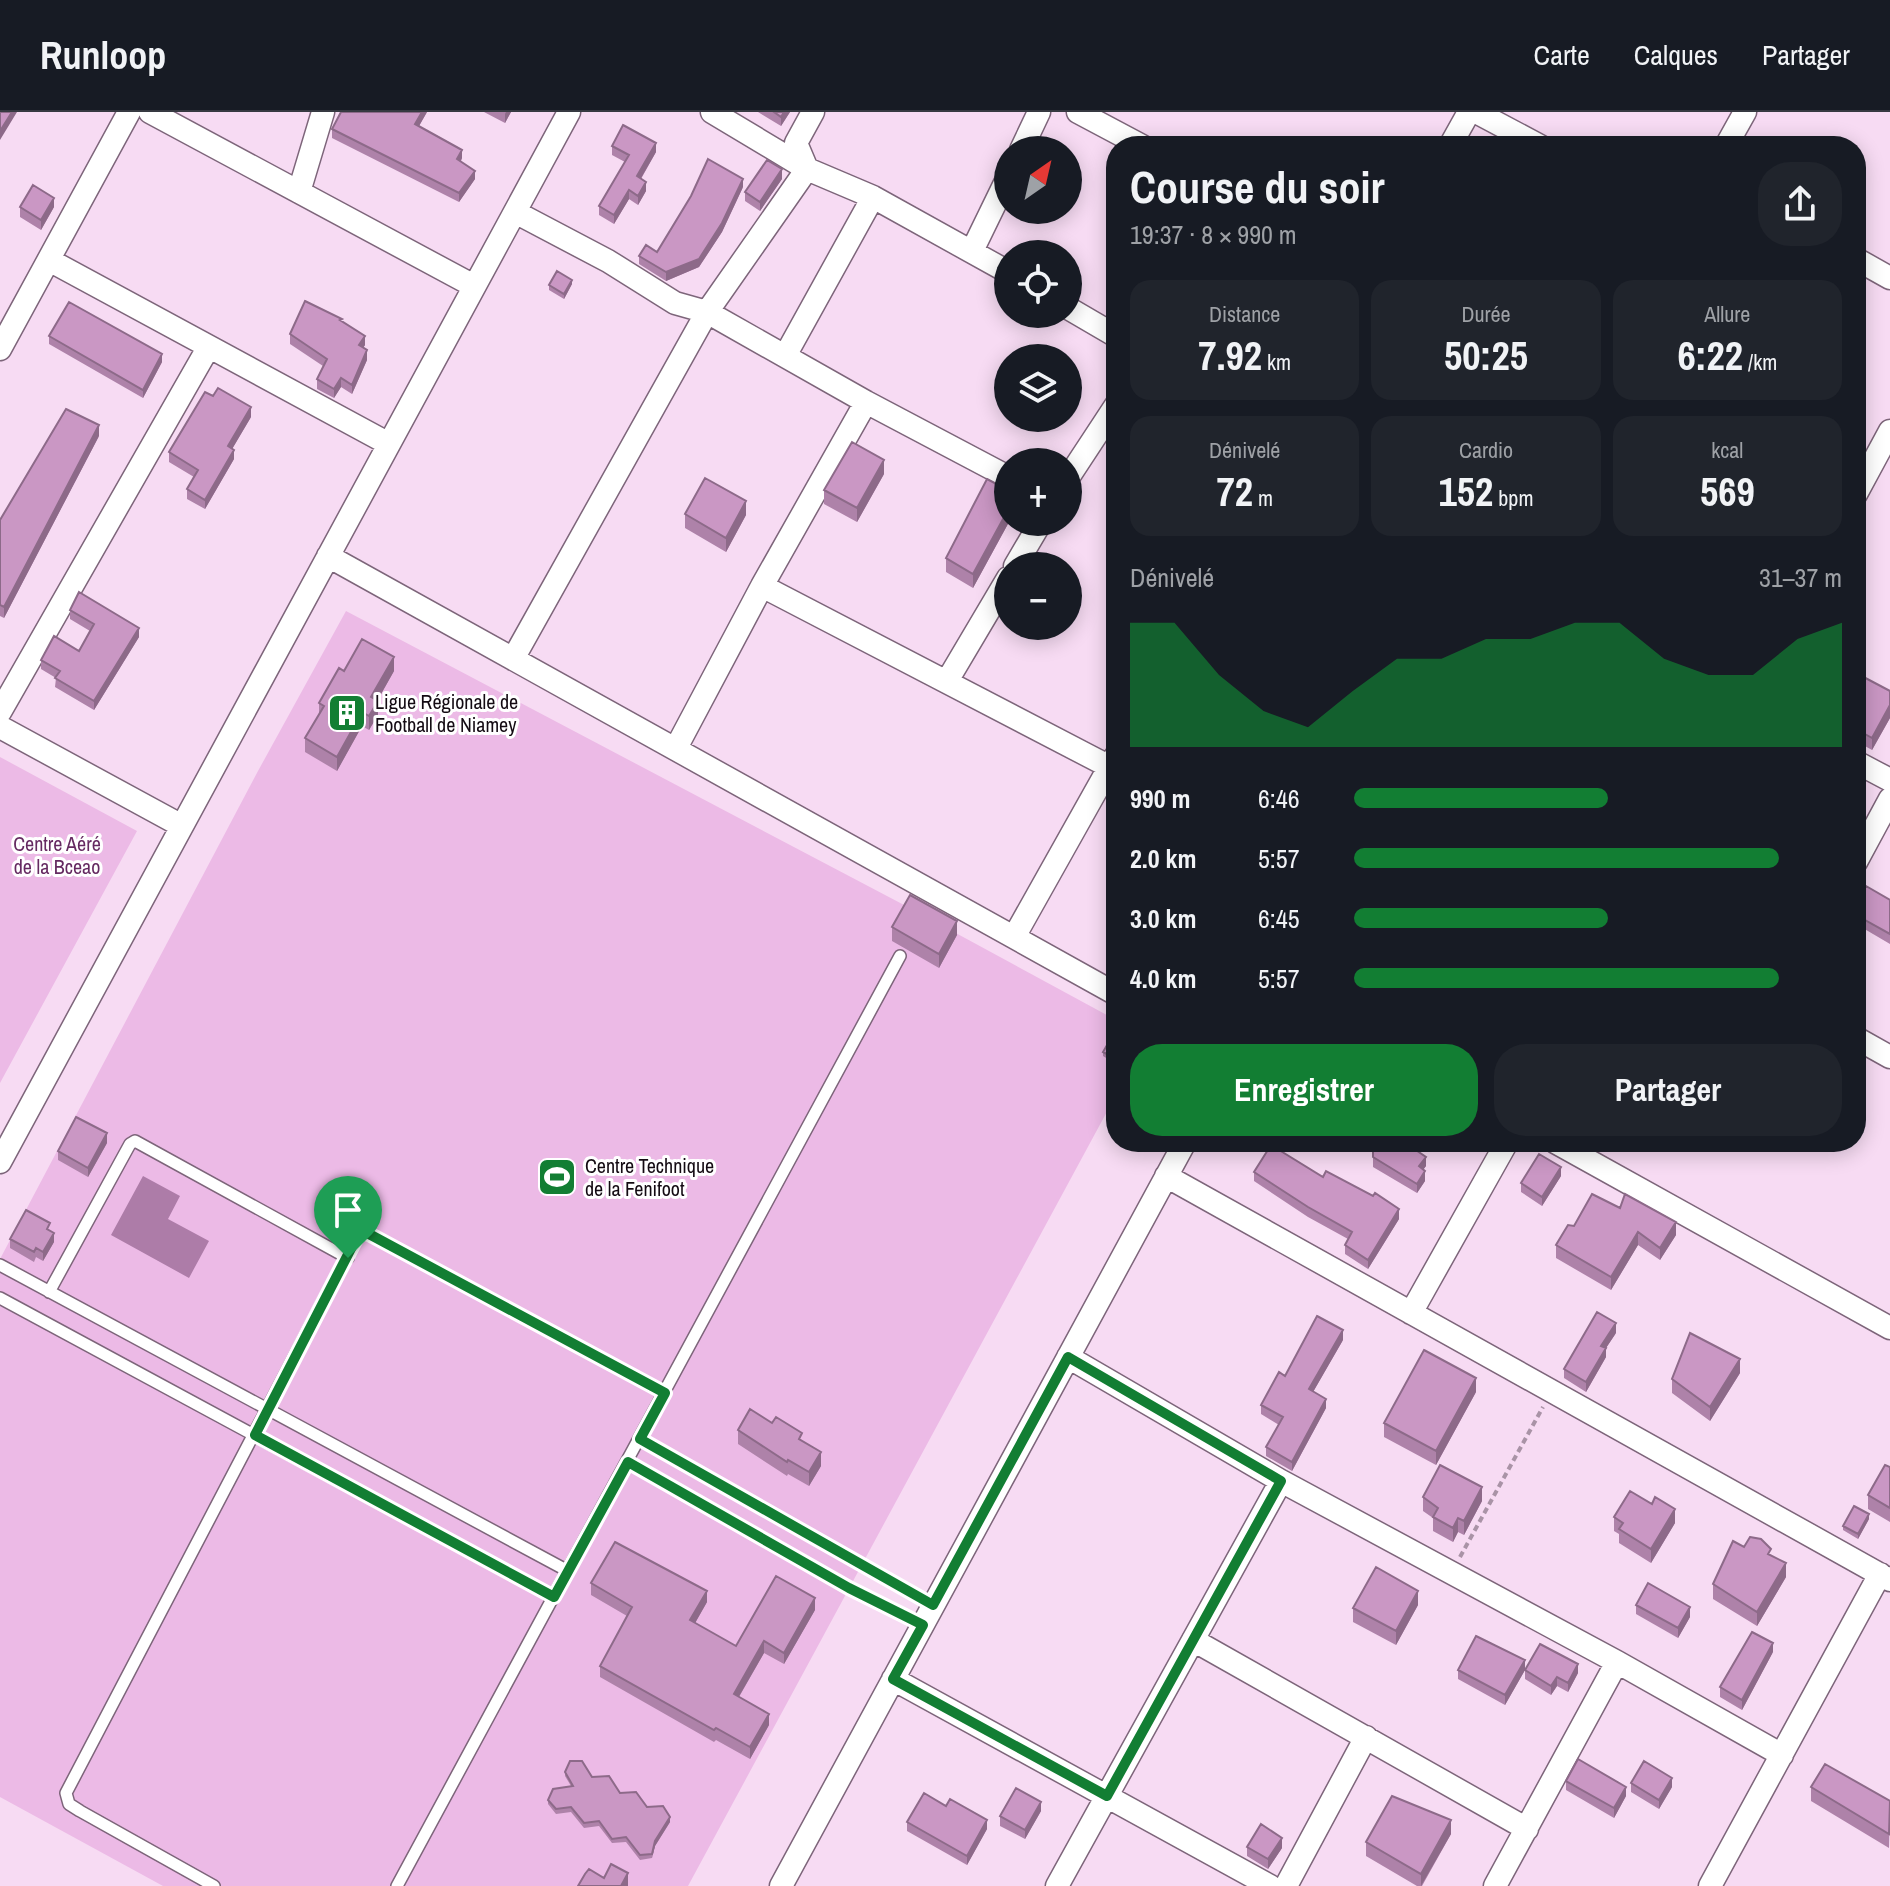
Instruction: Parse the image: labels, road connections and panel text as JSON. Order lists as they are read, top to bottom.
{
  "parks": ["Centre Aéré de la Bceao"],
  "places": {
    "building": ["Ligue Régionale de Football de Niamey"],
    "sports": ["Centre Technique de la Fenifoot"]
  },
  "north": "top right",
  "page": {
    "header": "Runloop",
    "nav": ["Carte", "Calques", "Partager"],
    "map_buttons": ["+", "−"],
    "heading": ["Course du soir", "19:37 · 8 × 990 m"],
    "stats": [
      ["Distance", "7.92 km"],
      ["Durée", "50:25"],
      ["Allure", "6:22 /km"],
      ["Dénivelé", "72 m"],
      ["Cardio", "152 bpm"],
      ["kcal", "569"]
    ],
    "chart": ["Dénivelé", "31–37 m"],
    "list": [
      {
        "name": "990 m",
        "note": "6:46"
      },
      {
        "name": "2.0 km",
        "note": "5:57"
      },
      {
        "name": "3.0 km",
        "note": "6:45"
      },
      {
        "name": "4.0 km",
        "note": "5:57"
      }
    ],
    "buttons": ["Enregistrer", "Partager"]
  }
}
